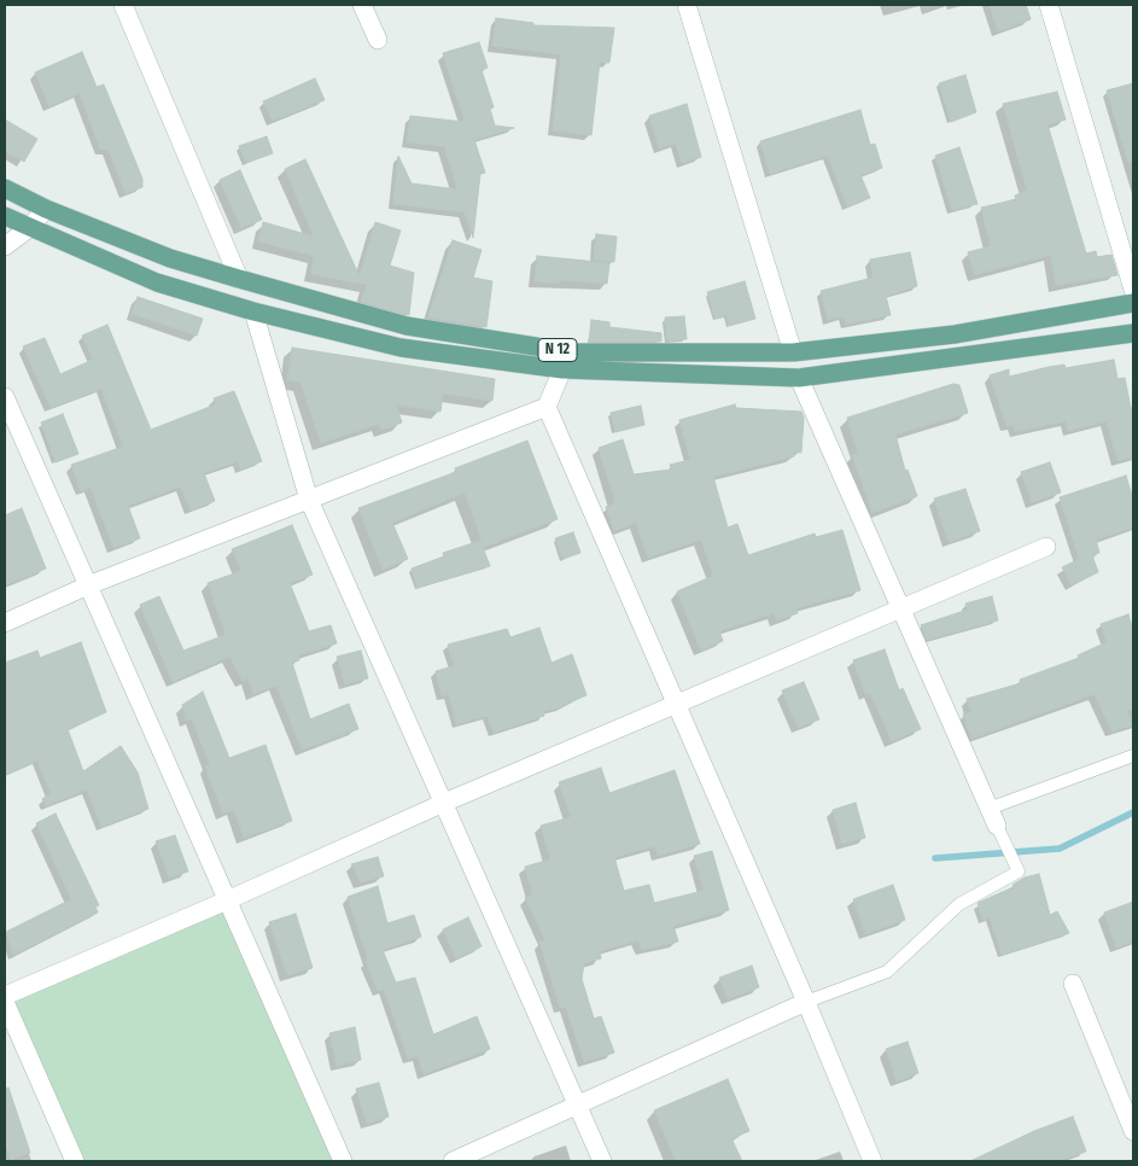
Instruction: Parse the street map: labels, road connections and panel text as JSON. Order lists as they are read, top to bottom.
{
  "streets": {
    "main road": ["N 12"]
  }
}
